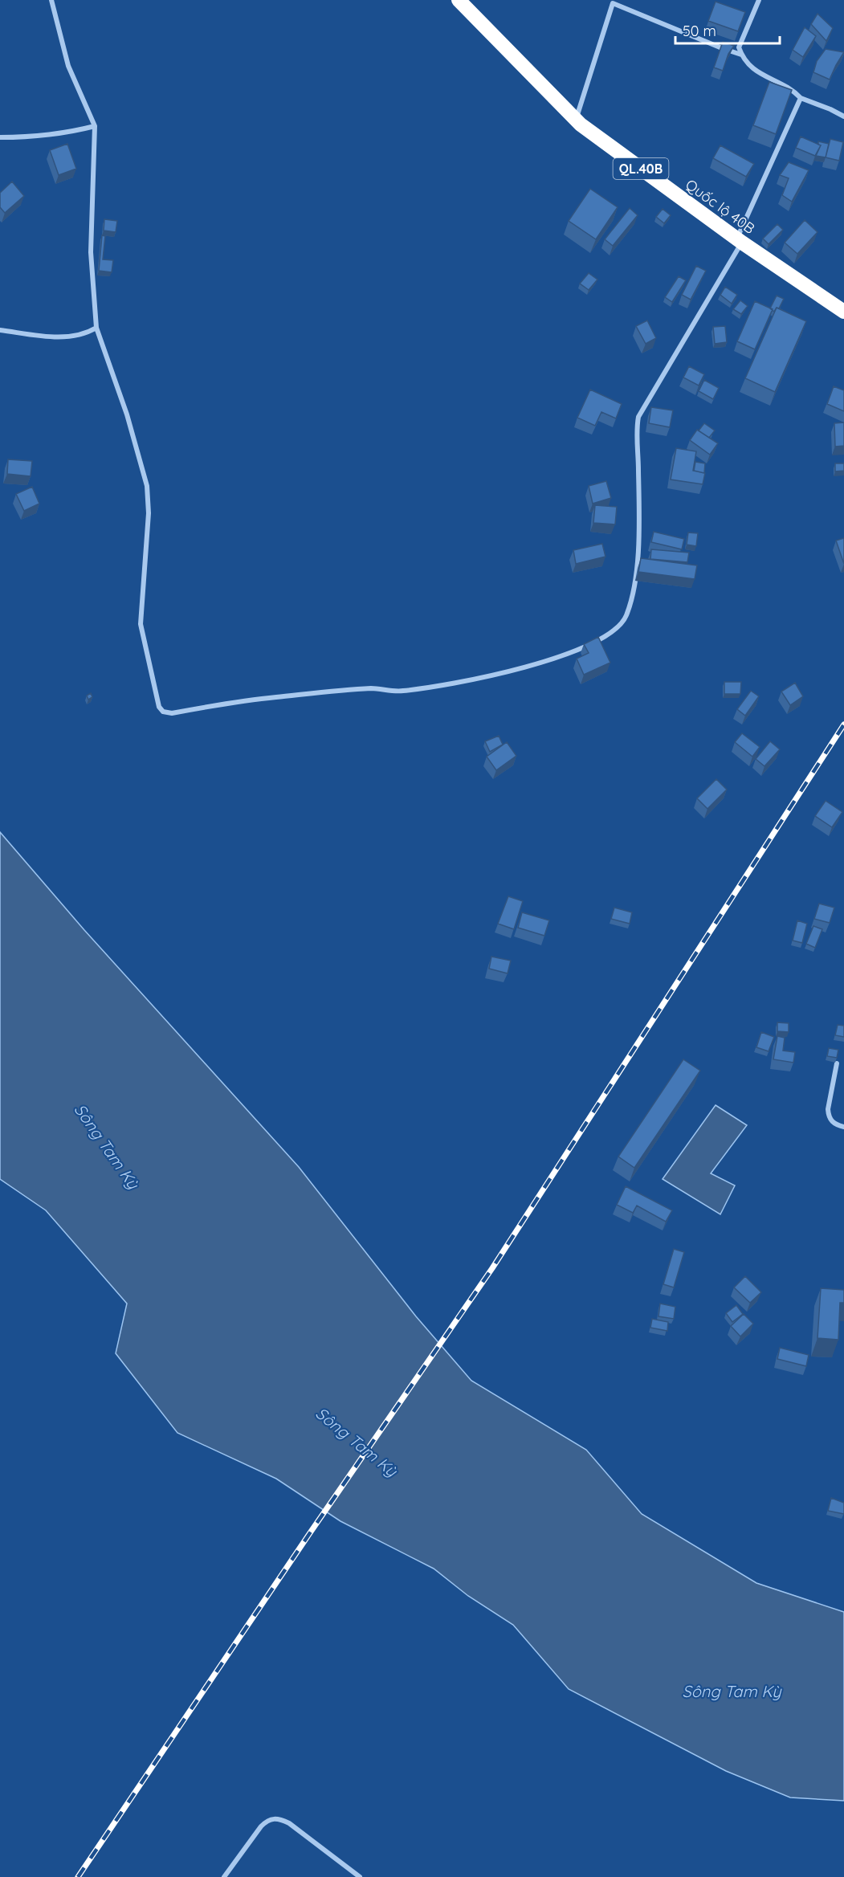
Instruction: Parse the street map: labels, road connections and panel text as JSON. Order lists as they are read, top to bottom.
{
  "streets": {
    "highway": ["QL.40B", "Quốc lộ 40B"]
  },
  "water": ["Sông Tam Kỳ"],
  "scale_bar": "50 m"
}
